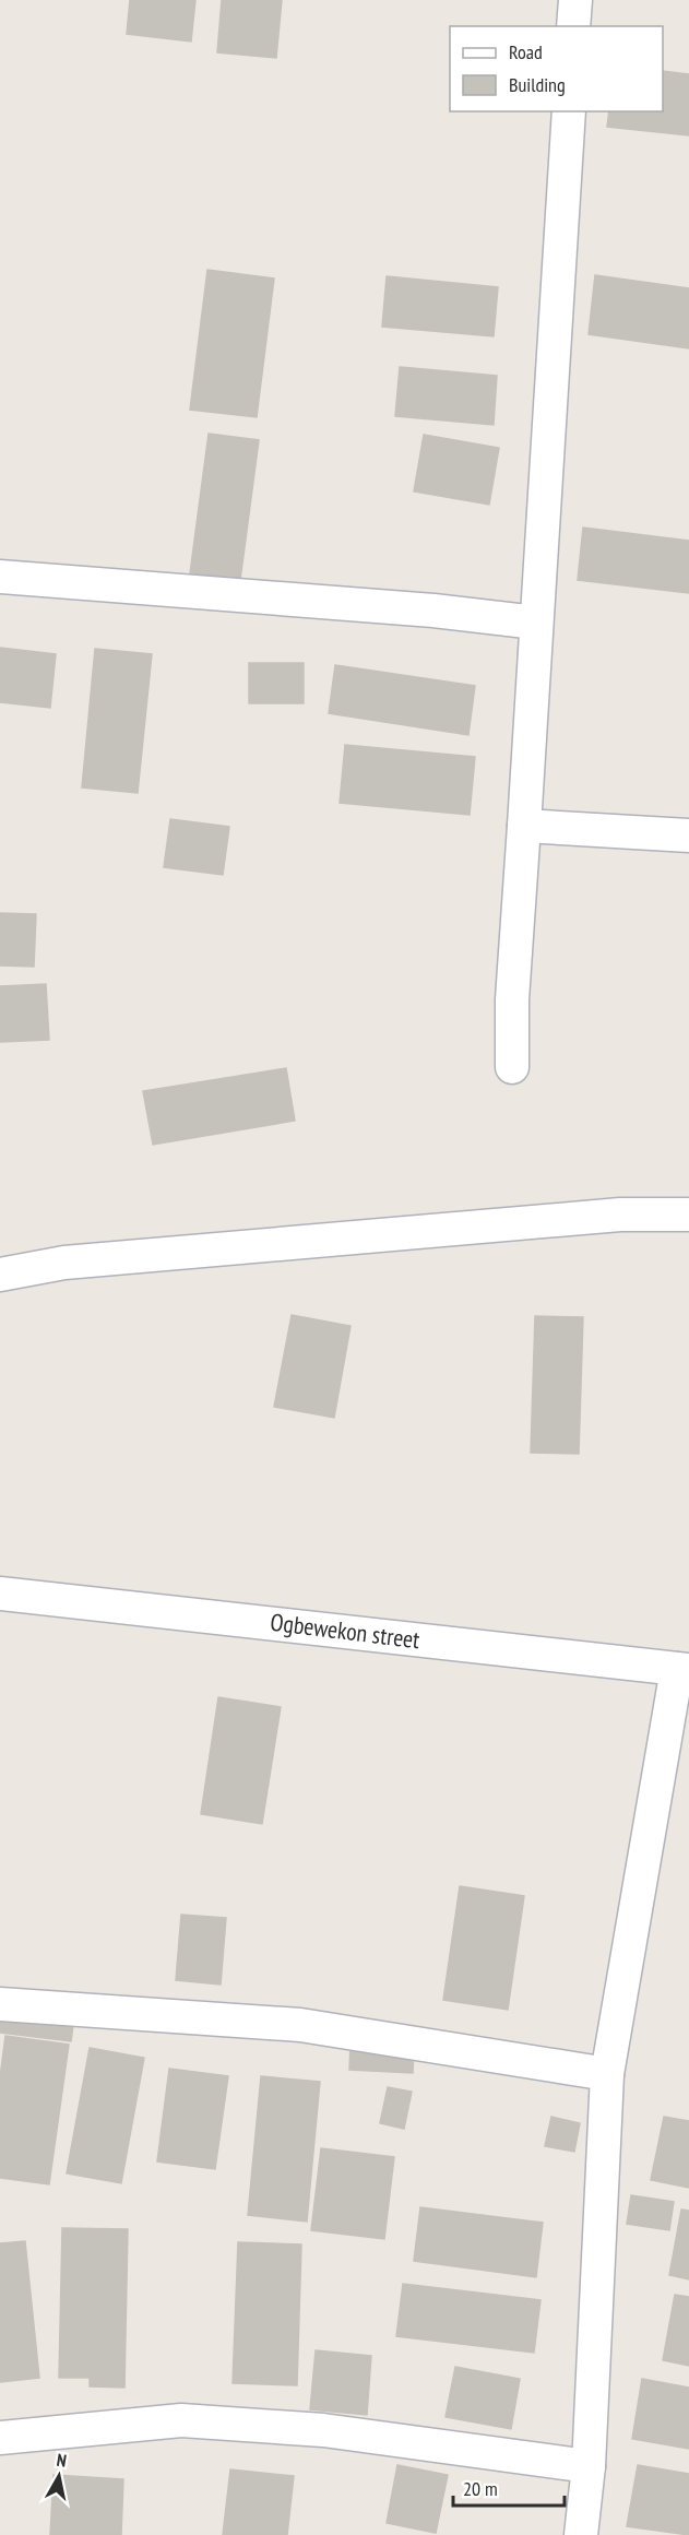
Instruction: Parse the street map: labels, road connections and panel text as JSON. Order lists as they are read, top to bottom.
{
  "streets": {
    "street": ["Ogbewekon street"]
  },
  "legend": ["Road", "Building"],
  "scale_bar": "20 m",
  "north": "top"
}
